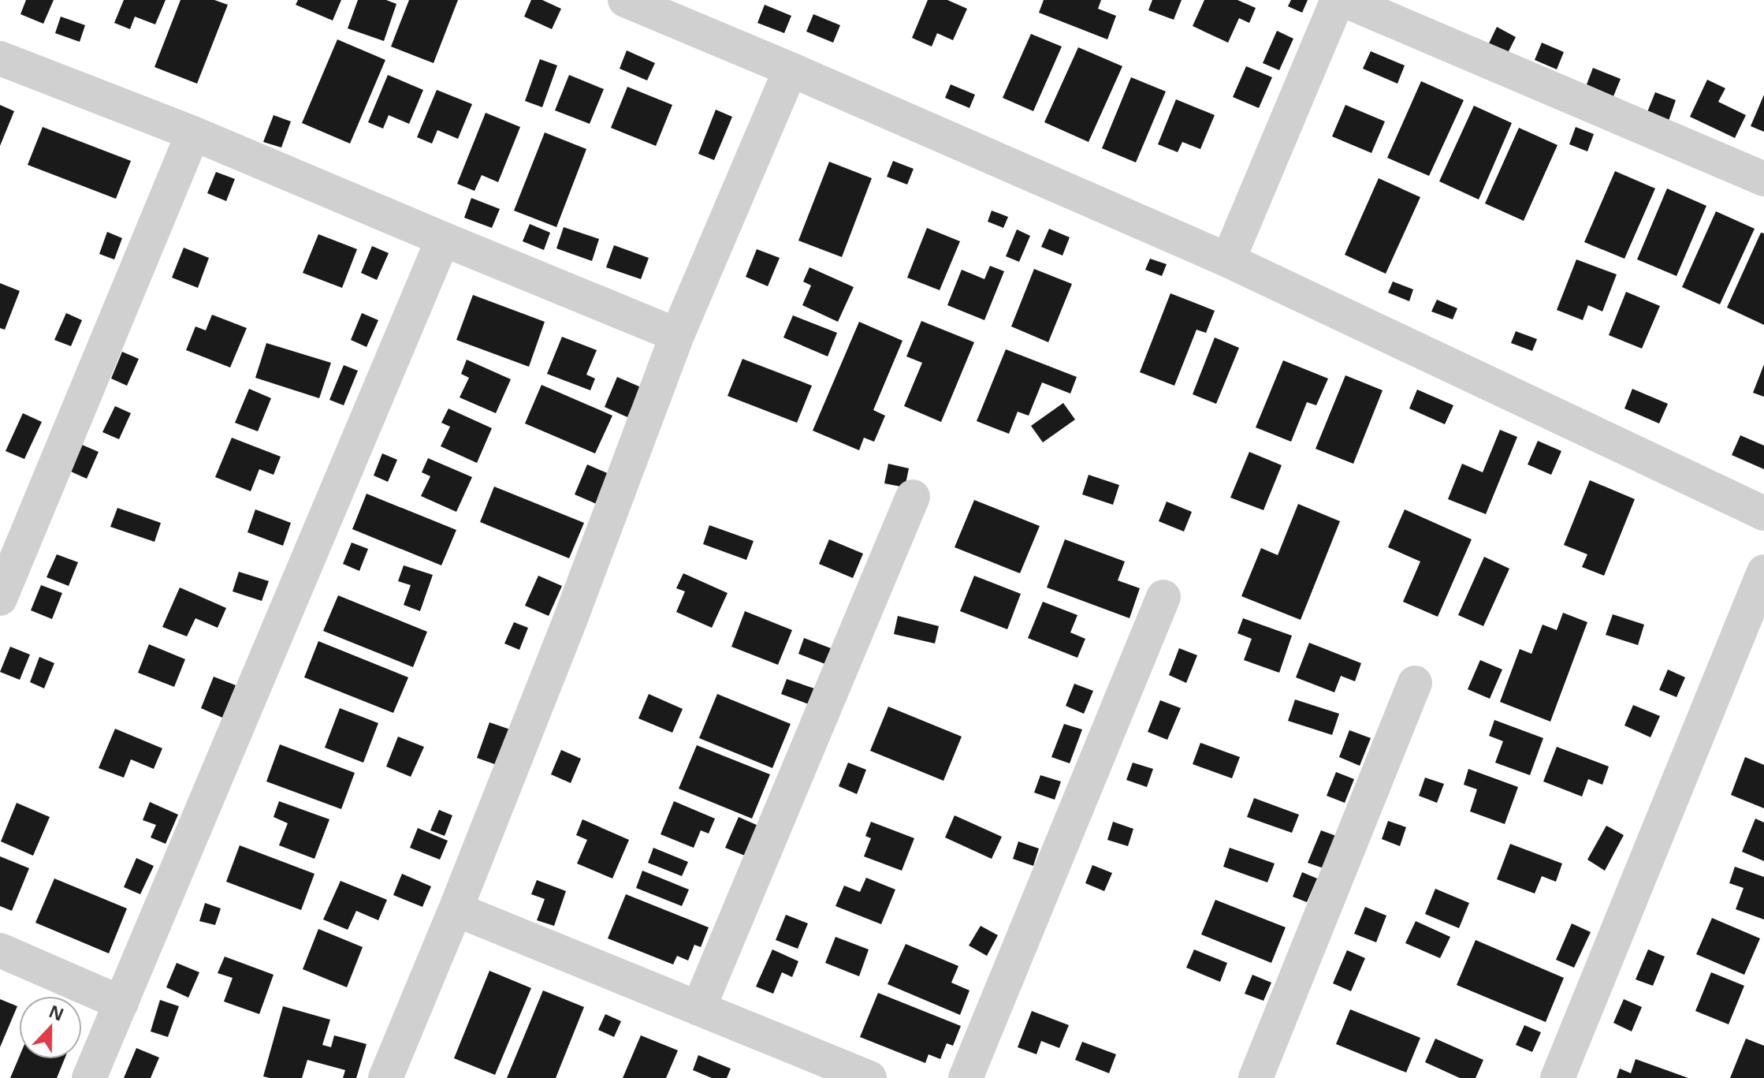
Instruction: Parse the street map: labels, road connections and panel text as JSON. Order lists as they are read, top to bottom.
{
  "north": "top"
}
